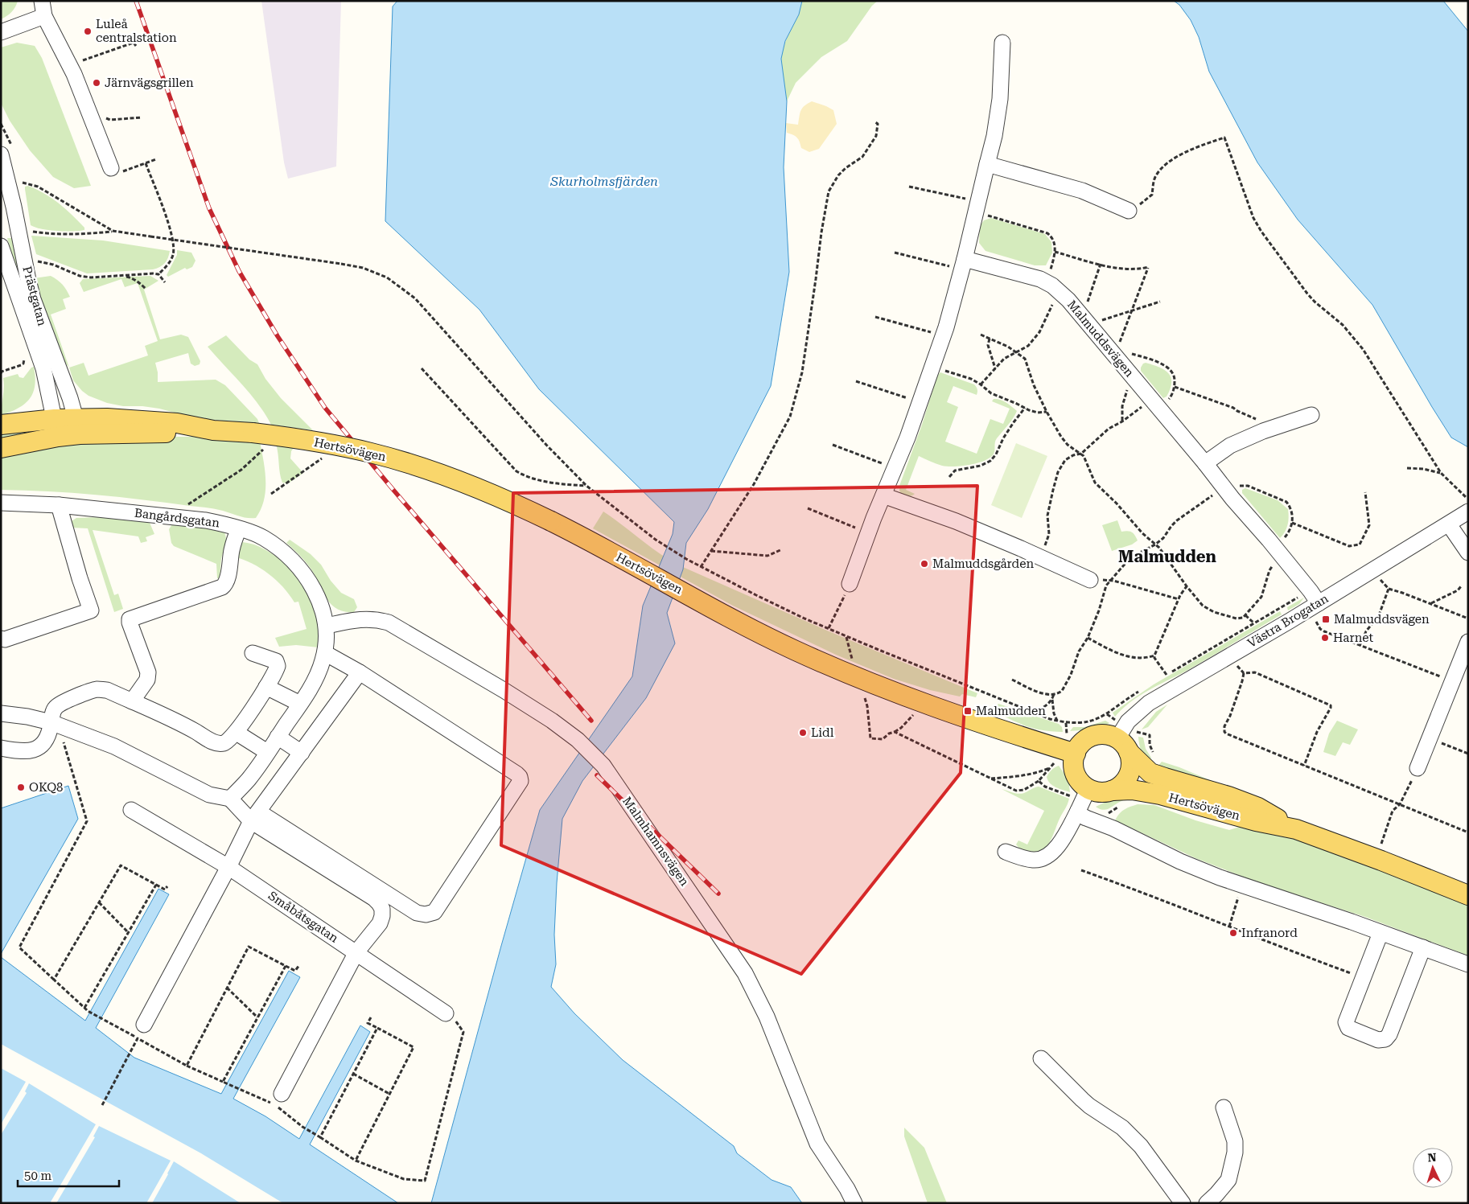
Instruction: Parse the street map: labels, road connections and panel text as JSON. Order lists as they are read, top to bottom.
{
  "streets": {
    "main road": ["Hertsövägen"],
    "street": [
      "Prästgatan",
      "Malmuddsvägen",
      "Bangårdsgatan",
      "Västra Brogatan",
      "Malmhamnsvägen",
      "Småbåtsgatan"
    ]
  },
  "crossings": [
    ["Prästgatan", "Hertsövägen"],
    ["Malmuddsvägen", "Västra Brogatan"],
    ["Hertsövägen", "Västra Brogatan"],
    ["Bangårdsgatan", "Malmhamnsvägen"]
  ],
  "districts": ["Malmudden"],
  "water": ["Skurholmsfjärden"],
  "places": {
    "other": [
      "Luleå centralstation",
      "Järnvägsgrillen",
      "Malmuddsgården",
      "Harnet",
      "Lidl",
      "OKQ8",
      "Infranord"
    ],
    "transit": ["Malmuddsvägen", "Malmudden"]
  },
  "scale_bar": "50 m",
  "north": "top"
}
